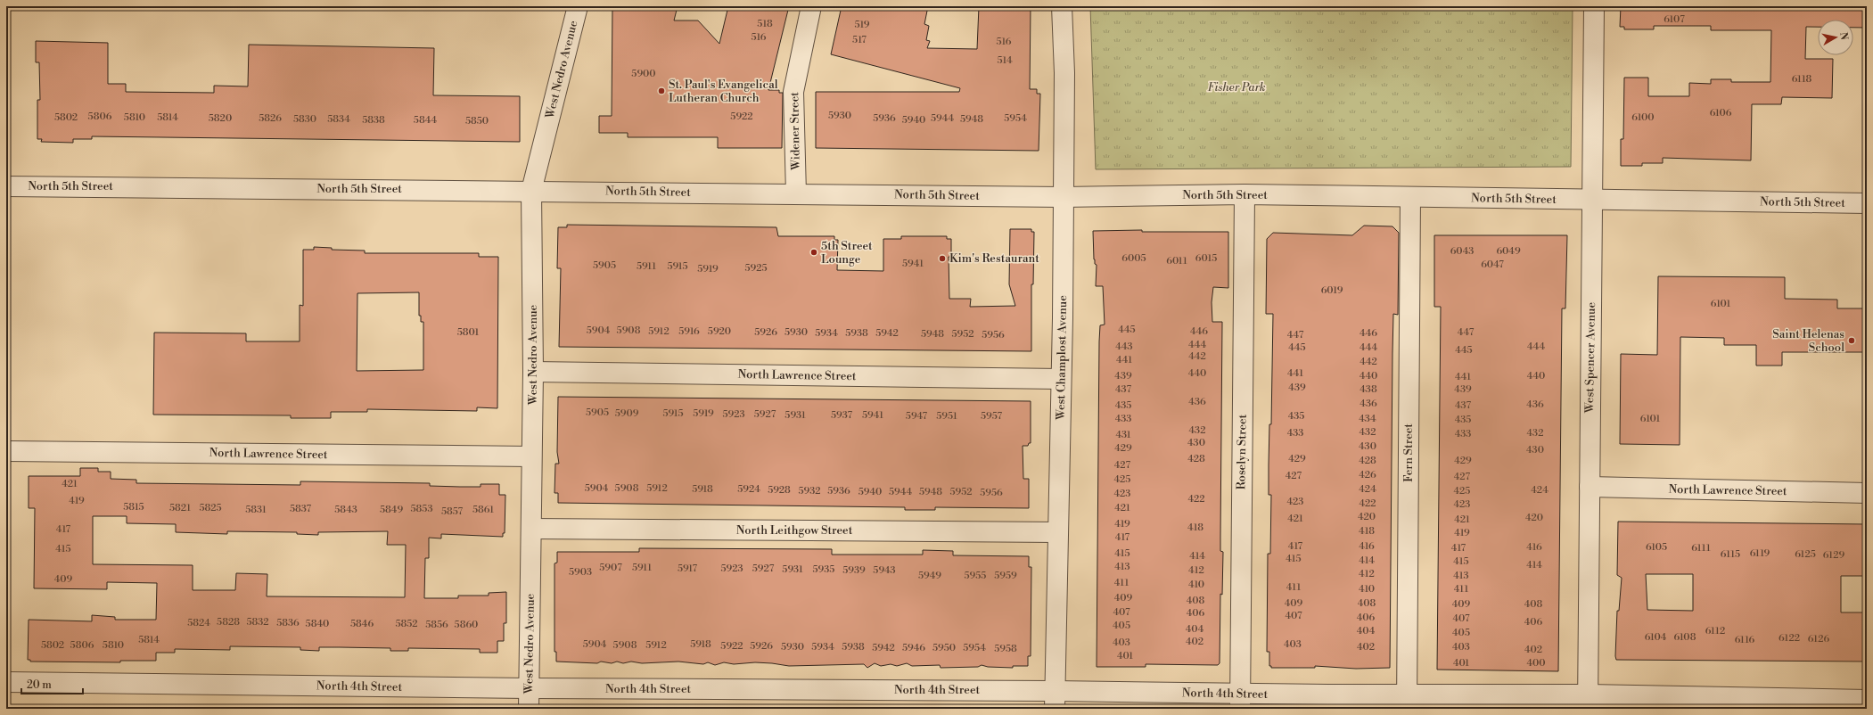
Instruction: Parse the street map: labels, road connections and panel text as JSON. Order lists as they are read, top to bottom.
{
  "streets": {
    "street": [
      "West Nedro Avenue",
      "Widener Street",
      "North 5th Street",
      "West Champlost Avenue",
      "West Spencer Avenue",
      "North Lawrence Street",
      "Roselyn Street",
      "Fern Street",
      "North Leithgow Street",
      "North 4th Street"
    ]
  },
  "crossings": [
    ["West Nedro Avenue", "North 5th Street"],
    ["West Nedro Avenue", "North Lawrence Street"],
    ["West Nedro Avenue", "North Leithgow Street"],
    ["West Nedro Avenue", "North 4th Street"],
    ["Widener Street", "North 5th Street"],
    ["North 5th Street", "West Champlost Avenue"],
    ["North 5th Street", "West Spencer Avenue"],
    ["North 5th Street", "Roselyn Street"],
    ["North 5th Street", "Fern Street"],
    ["West Champlost Avenue", "North Lawrence Street"],
    ["West Champlost Avenue", "North Leithgow Street"],
    ["West Champlost Avenue", "North 4th Street"],
    ["West Spencer Avenue", "North Lawrence Street"],
    ["West Spencer Avenue", "North 4th Street"],
    ["Roselyn Street", "North 4th Street"],
    ["Fern Street", "North 4th Street"]
  ],
  "parks": ["Fisher Park"],
  "places": [
    "St. Paul's Evangelical Lutheran Church",
    "5th Street Lounge",
    "Kim's Restaurant",
    "Saint Helenas School"
  ],
  "house_numbers": [
    "6107",
    "518",
    "519",
    "516",
    "517",
    "516",
    "514",
    "5900",
    "6118",
    "6106",
    "5930",
    "5806",
    "5922",
    "5802",
    "5810",
    "5814",
    "6100",
    "5820",
    "5826",
    "5936",
    "5944",
    "5954",
    "5830",
    "5834",
    "5948",
    "5838",
    "5844",
    "5940",
    "5850",
    "6043",
    "6049",
    "6005",
    "6015",
    "6011",
    "5941",
    "6047",
    "5905",
    "5911",
    "5915",
    "5925",
    "5919",
    "6019",
    "6101",
    "445",
    "5904",
    "5908",
    "5912",
    "5916",
    "5920",
    "446",
    "5801",
    "5926",
    "5930",
    "447",
    "5934",
    "5938",
    "5942",
    "446",
    "5948",
    "5952",
    "5956",
    "447",
    "444",
    "443",
    "444",
    "445",
    "444",
    "445",
    "442",
    "441",
    "442",
    "440",
    "441",
    "439",
    "440",
    "440",
    "441",
    "439",
    "437",
    "438",
    "439",
    "436",
    "436",
    "436",
    "435",
    "437",
    "5905",
    "5909",
    "5915",
    "5919",
    "5923",
    "5927",
    "5931",
    "5937",
    "5941",
    "5947",
    "5951",
    "5957",
    "435",
    "433",
    "434",
    "6101",
    "435",
    "432",
    "432",
    "433",
    "432",
    "433",
    "431",
    "430",
    "430",
    "429",
    "430",
    "428",
    "429",
    "428",
    "429",
    "427",
    "426",
    "427",
    "427",
    "425",
    "421",
    "5904",
    "5908",
    "5912",
    "5918",
    "5924",
    "424",
    "5928",
    "424",
    "5932",
    "5936",
    "425",
    "5940",
    "5944",
    "5948",
    "5952",
    "5956",
    "423",
    "422",
    "419",
    "423",
    "422",
    "423",
    "5815",
    "5821",
    "5825",
    "421",
    "5837",
    "5853",
    "5831",
    "5843",
    "5849",
    "5861",
    "5857",
    "420",
    "420",
    "421",
    "421",
    "419",
    "418",
    "417",
    "418",
    "419",
    "417",
    "417",
    "416",
    "416",
    "6105",
    "417",
    "6111",
    "415",
    "415",
    "6119",
    "6115",
    "6125",
    "6129",
    "414",
    "415",
    "414",
    "415",
    "414",
    "413",
    "5907",
    "5911",
    "5917",
    "5923",
    "5927",
    "5931",
    "5935",
    "5939",
    "5943",
    "412",
    "5903",
    "412",
    "5949",
    "5955",
    "5959",
    "413",
    "409",
    "411",
    "410",
    "411",
    "410",
    "411",
    "409",
    "408",
    "409",
    "408",
    "409",
    "408",
    "407",
    "406",
    "407",
    "406",
    "407",
    "5828",
    "5832",
    "406",
    "5824",
    "5836",
    "5840",
    "5846",
    "5852",
    "5856",
    "5860",
    "405",
    "404",
    "404",
    "6112",
    "405",
    "6104",
    "6108",
    "6122",
    "6126",
    "5814",
    "6116",
    "402",
    "403",
    "5904",
    "5918",
    "403",
    "5802",
    "5806",
    "5810",
    "5908",
    "5912",
    "5922",
    "5926",
    "5930",
    "5934",
    "5938",
    "402",
    "403",
    "5942",
    "5946",
    "5950",
    "5954",
    "5958",
    "402",
    "401",
    "401",
    "400"
  ],
  "scale_bar": "20 m",
  "north": "right"
}
